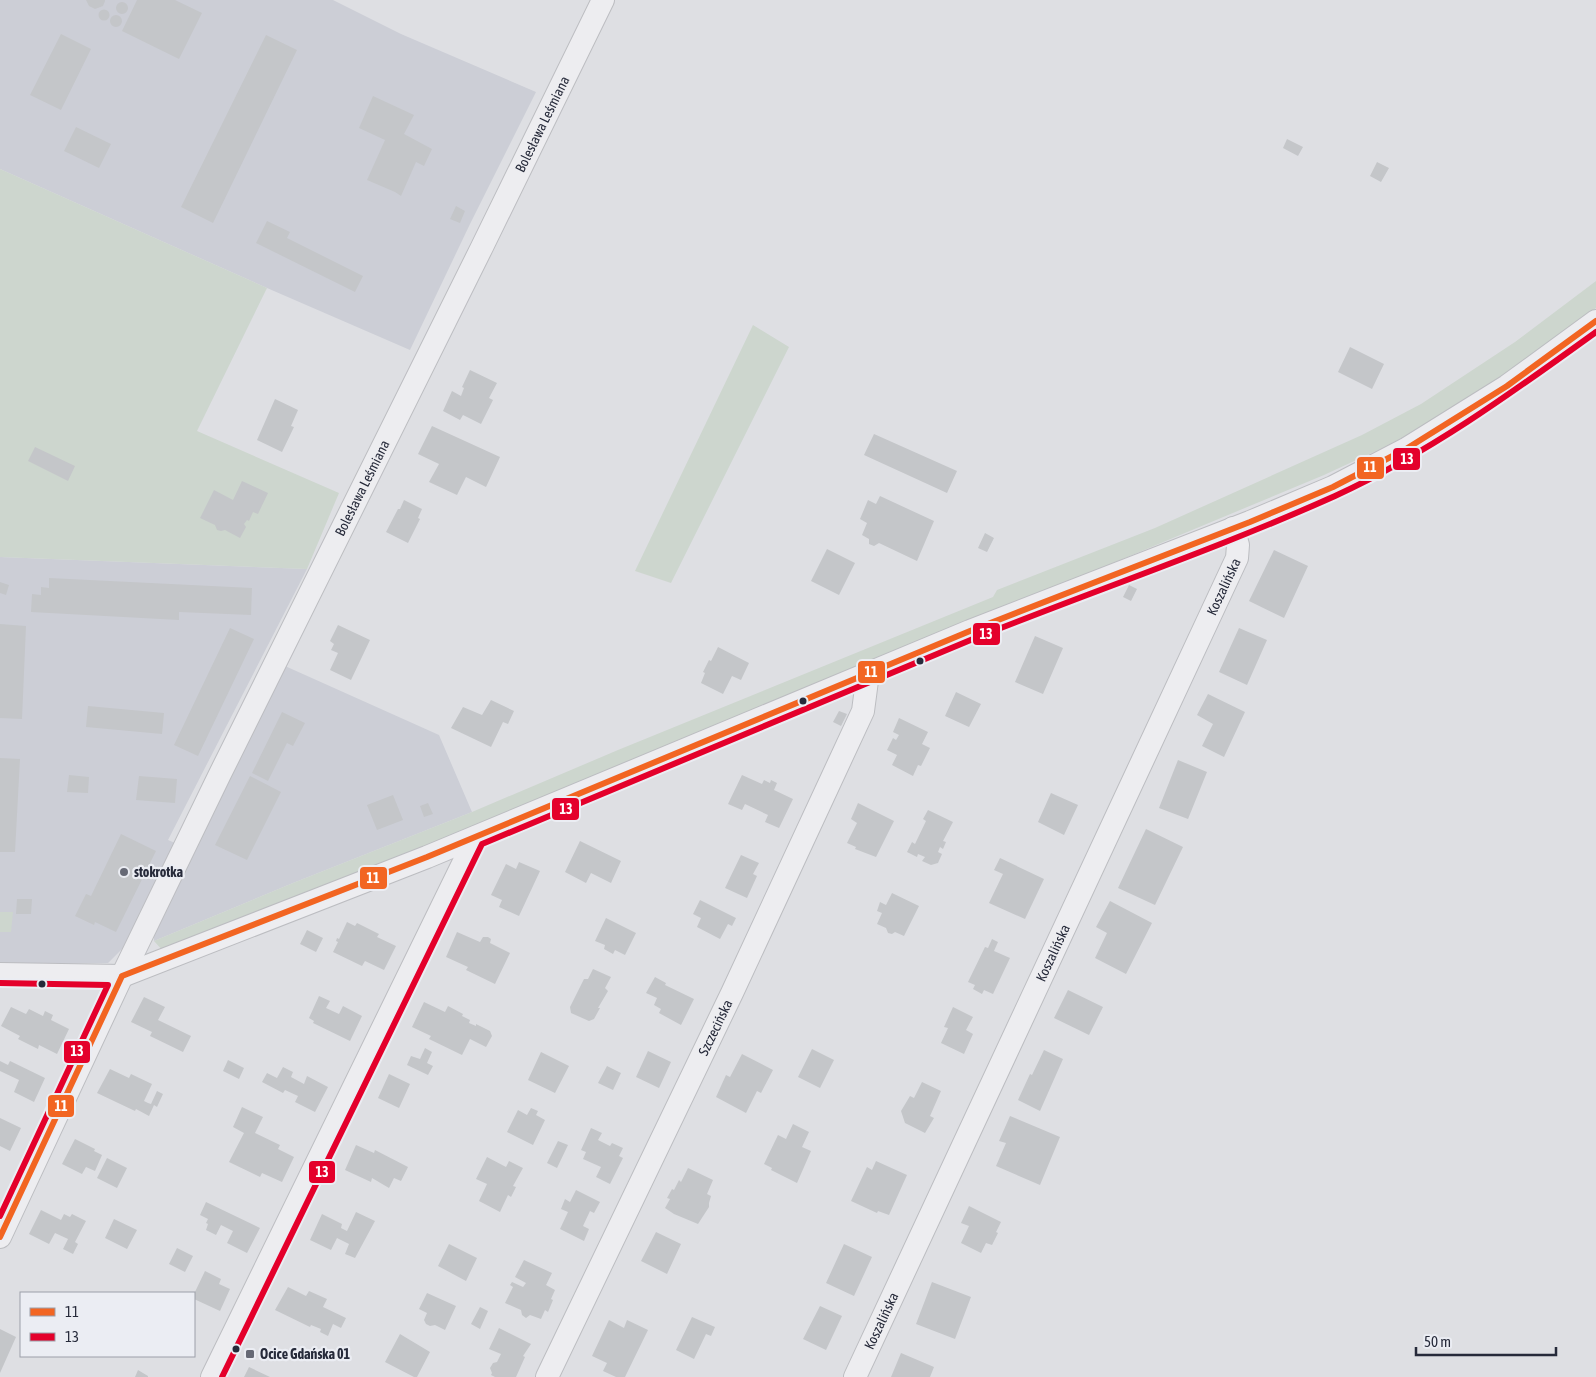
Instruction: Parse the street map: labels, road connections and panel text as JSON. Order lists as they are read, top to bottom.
{
  "streets": {
    "street": ["Bolesława Leśmiana", "Koszalińska", "Szczecińska"]
  },
  "places": {
    "other": ["stokrotka"],
    "transit": ["Ocice Gdańska 01"]
  },
  "lines": ["transit line 11", "transit line 13"],
  "legend": ["11", "13"],
  "scale_bar": "50 m"
}
